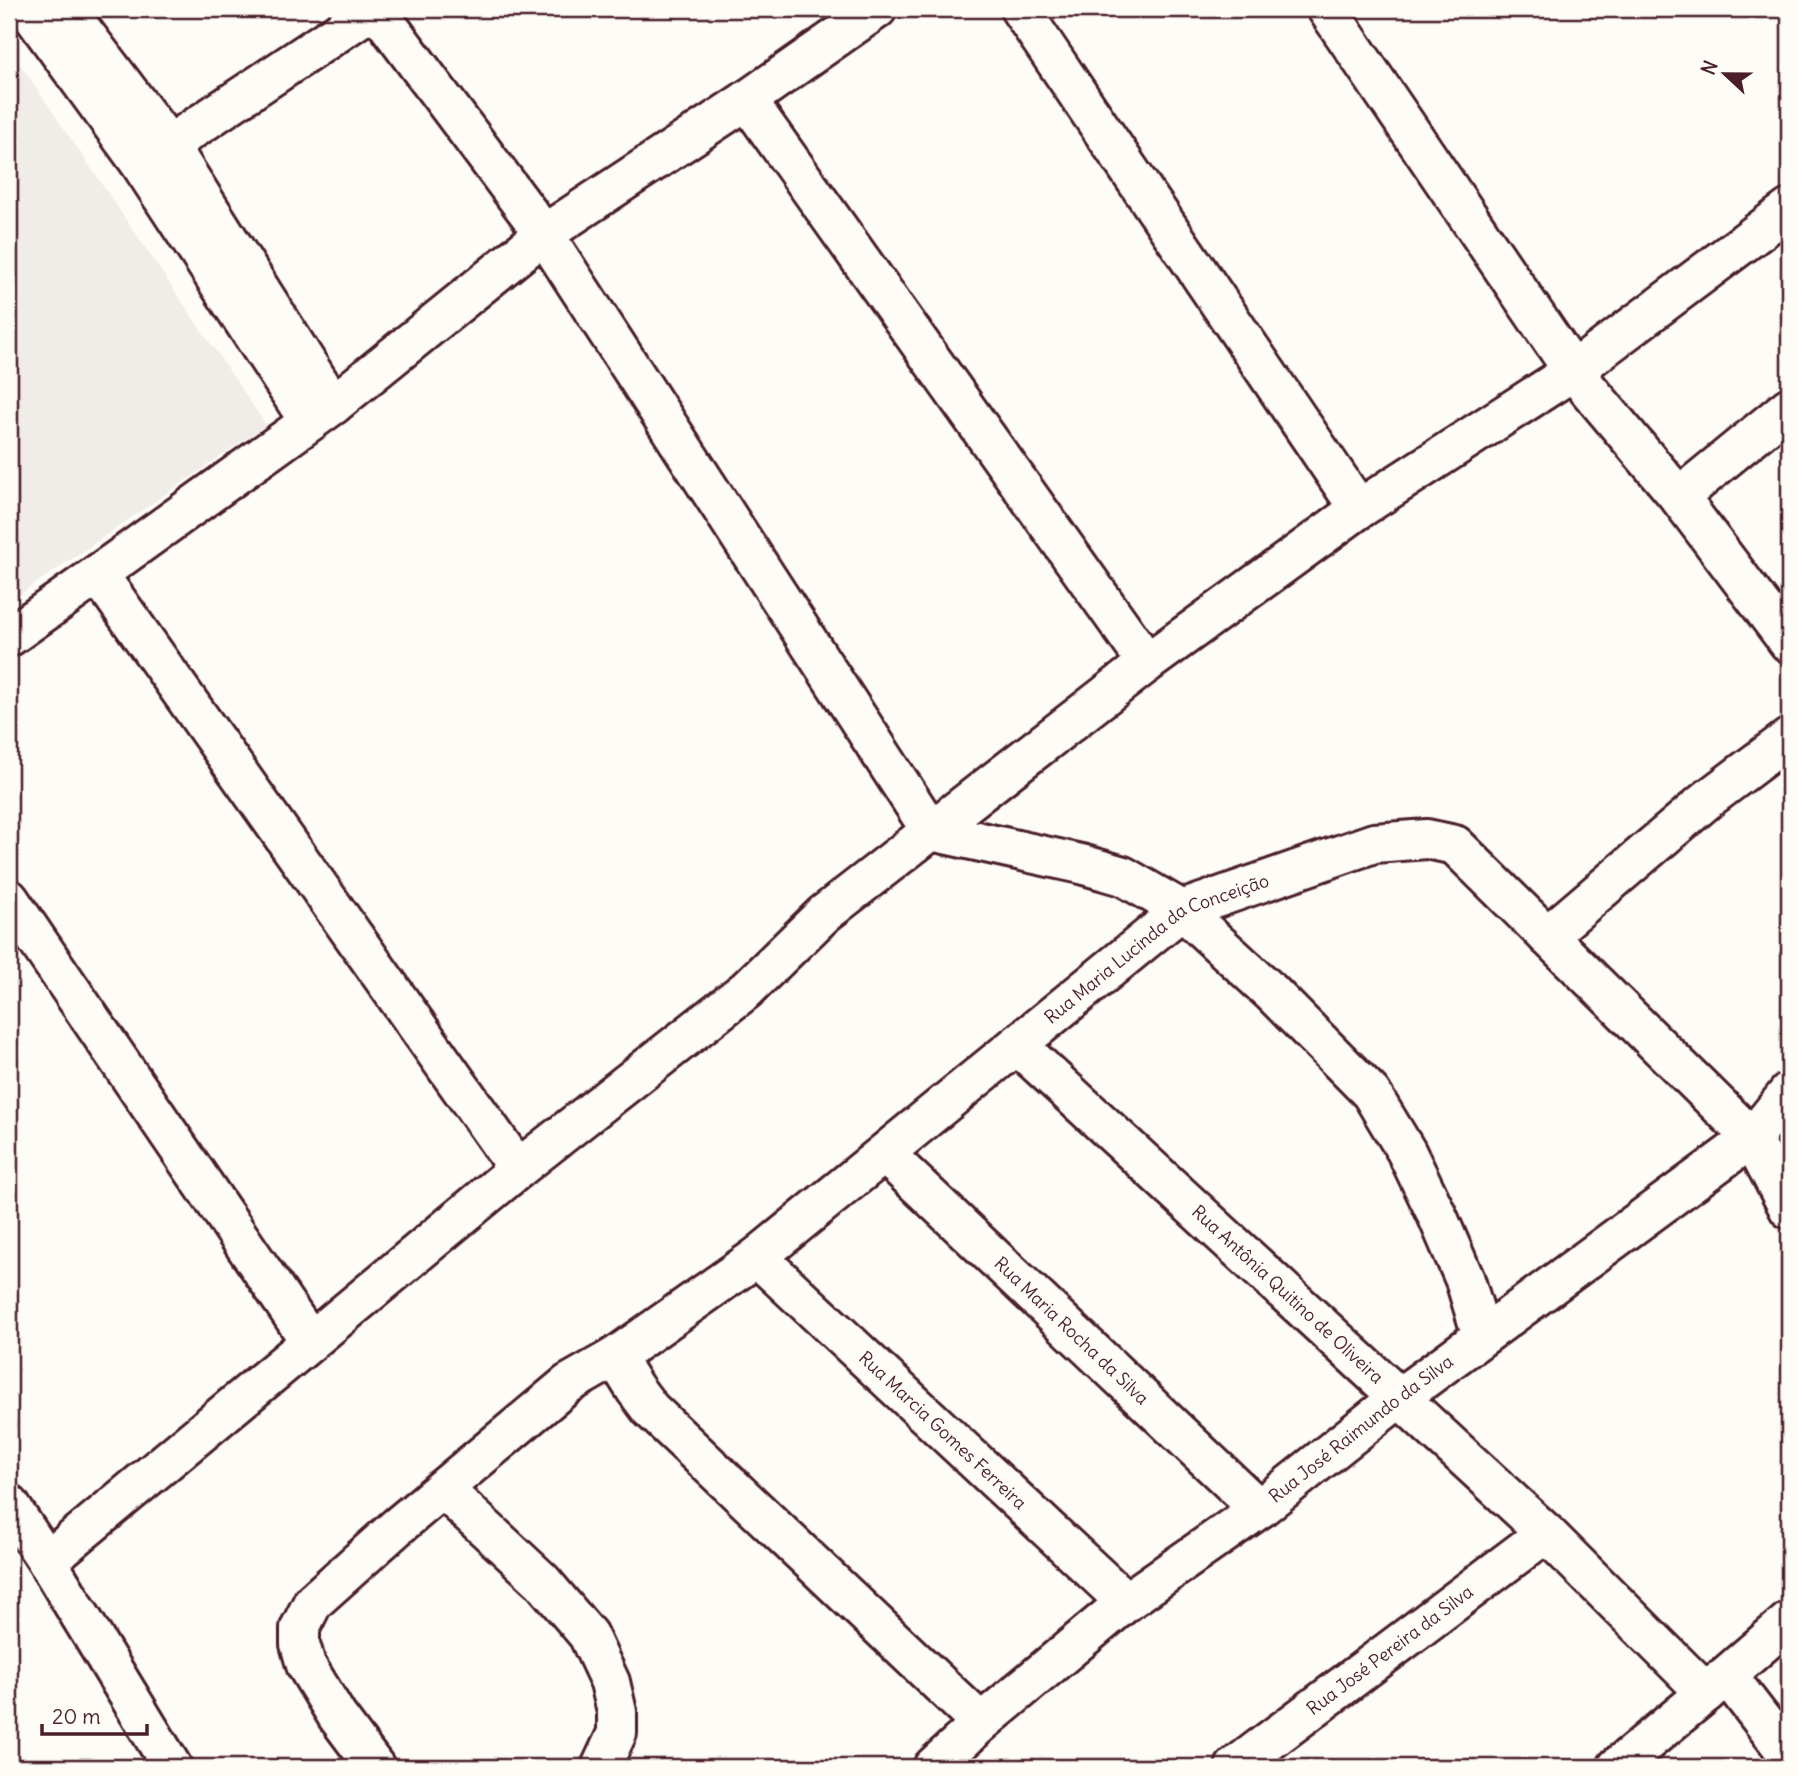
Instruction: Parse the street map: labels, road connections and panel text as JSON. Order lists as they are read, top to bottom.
{
  "streets": {
    "street": [
      "Rua Maria Lucinda da Conceição",
      "Rua Antônia Quitino de Oliveira",
      "Rua Maria Rocha da Silva",
      "Rua José Raimundo da Silva",
      "Rua Marcia Gomes Ferreira",
      "Rua José Pereira da Silva"
    ]
  },
  "crossings": [
    ["Rua Maria Lucinda da Conceição", "Rua Antônia Quitino de Oliveira"],
    ["Rua Maria Lucinda da Conceição", "Rua Maria Rocha da Silva"],
    ["Rua Maria Lucinda da Conceição", "Rua José Raimundo da Silva"],
    ["Rua Maria Lucinda da Conceição", "Rua Marcia Gomes Ferreira"],
    ["Rua Antônia Quitino de Oliveira", "Rua José Raimundo da Silva"],
    ["Rua Antônia Quitino de Oliveira", "Rua José Pereira da Silva"],
    ["Rua Maria Rocha da Silva", "Rua José Raimundo da Silva"],
    ["Rua José Raimundo da Silva", "Rua Marcia Gomes Ferreira"]
  ],
  "scale_bar": "20 m",
  "north": "left"
}
